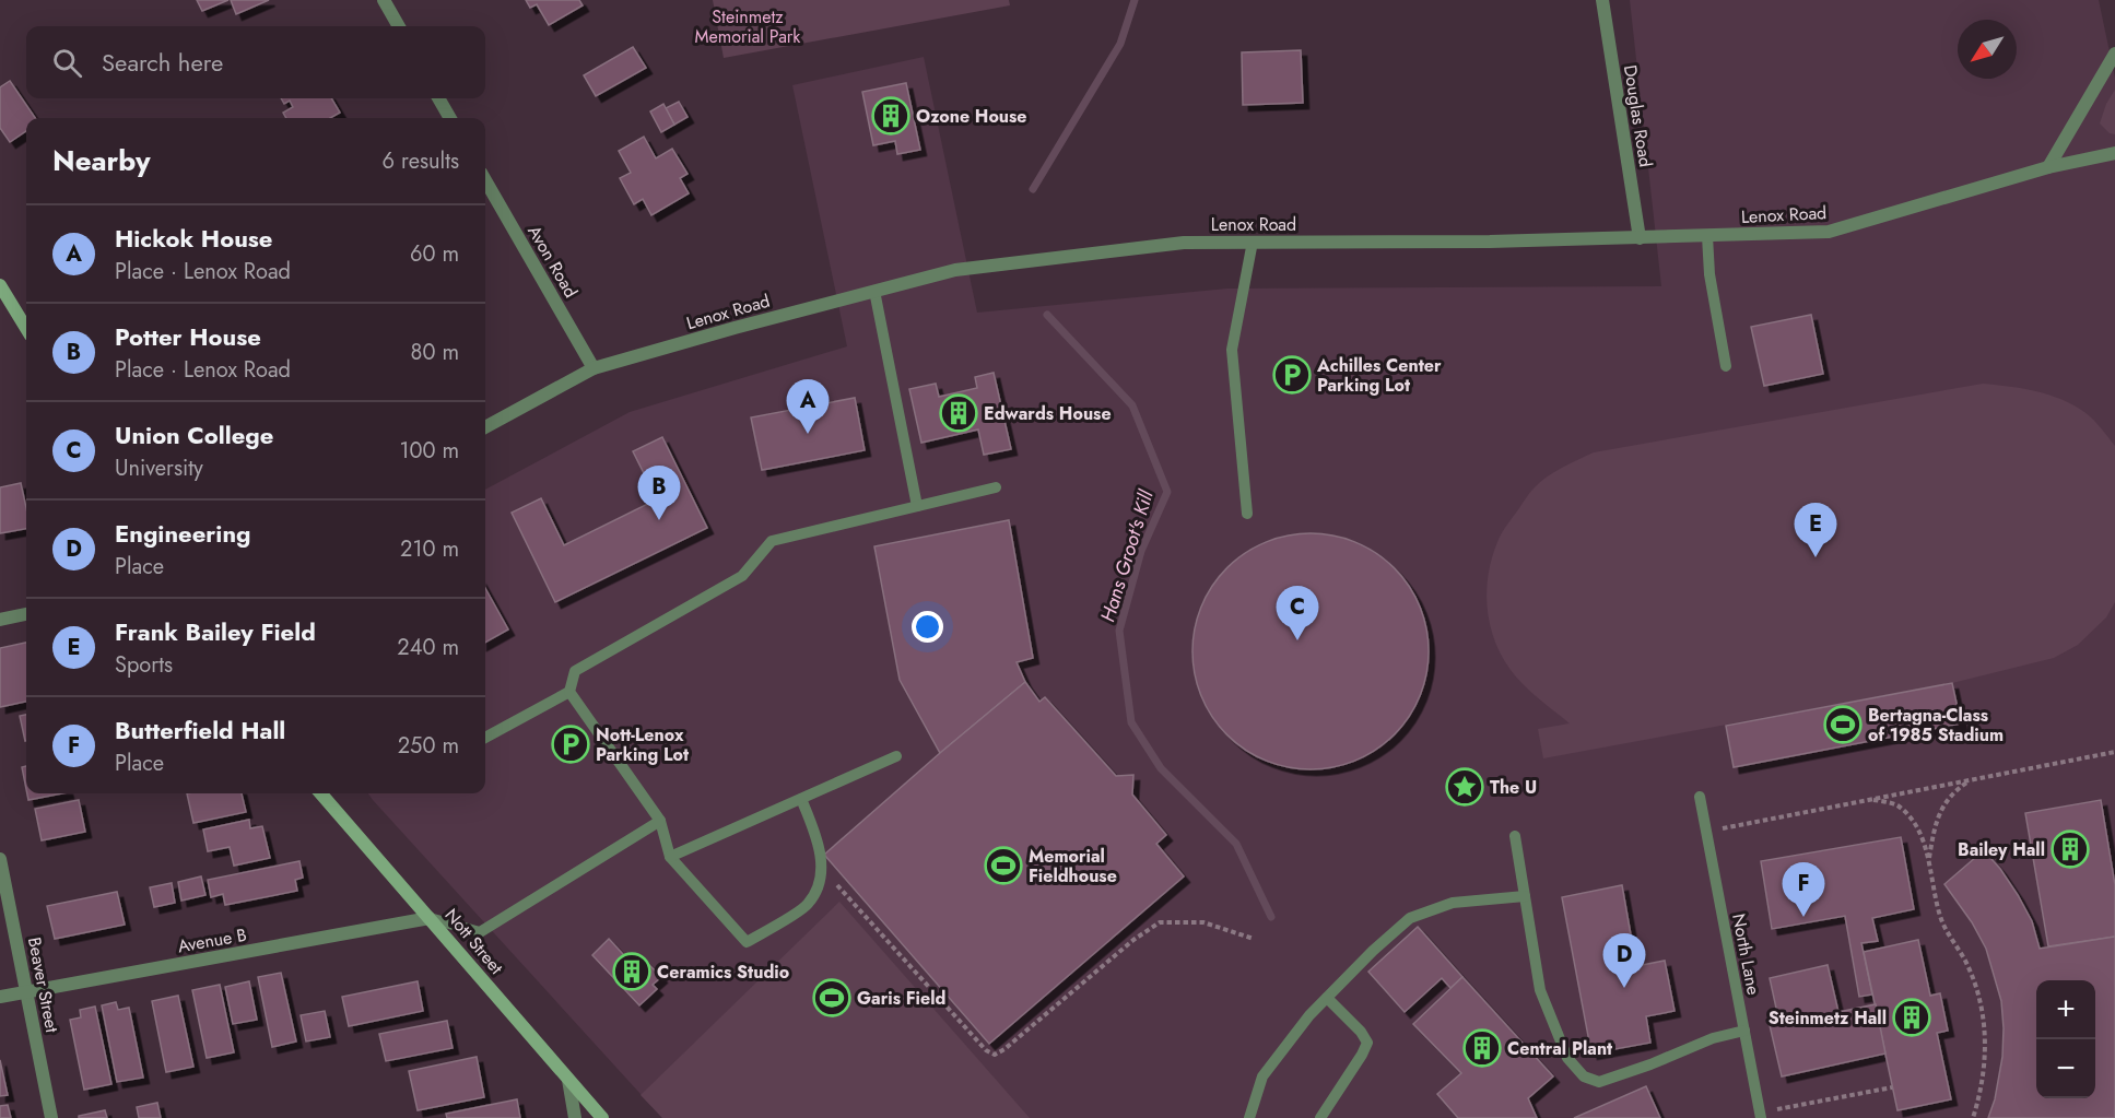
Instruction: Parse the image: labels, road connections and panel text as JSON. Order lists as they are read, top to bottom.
{
  "streets": {
    "main road": ["Nott Street"],
    "street": [
      "Douglas Road",
      "Lenox Road",
      "Avon Road",
      "Avenue B",
      "Beaver Street"
    ],
    "lane": ["North Lane"]
  },
  "crossings": [
    ["Douglas Road", "Lenox Road"],
    ["Lenox Road", "Avon Road"],
    ["Avenue B", "Nott Street"],
    ["Avenue B", "Beaver Street"]
  ],
  "water": ["Hans Groot's Kill"],
  "parks": ["Steinmetz Memorial Park"],
  "places": {
    "building": [
      "Ozone House",
      "Edwards House",
      "Bailey Hall",
      "Ceramics Studio",
      "Steinmetz Hall",
      "Central Plant"
    ],
    "parking": ["Achilles Center Parking Lot", "Nott-Lenox Parking Lot"],
    "sports": ["Bertagna-Class of 1985 Stadium", "Memorial Fieldhouse", "Garis Field"],
    "place": ["The U"]
  },
  "north": "bottom left",
  "page": {
    "search": "Search here",
    "heading": ["Nearby", "6 results"],
    "list": [
      {
        "mark": "A",
        "name": "Hickok House",
        "note": "Place · Lenox Road",
        "value": "60 m"
      },
      {
        "mark": "B",
        "name": "Potter House",
        "note": "Place · Lenox Road",
        "value": "80 m"
      },
      {
        "mark": "C",
        "name": "Union College",
        "note": "University",
        "value": "100 m"
      },
      {
        "mark": "D",
        "name": "Engineering",
        "note": "Place",
        "value": "210 m"
      },
      {
        "mark": "E",
        "name": "Frank Bailey Field",
        "note": "Sports",
        "value": "240 m"
      },
      {
        "mark": "F",
        "name": "Butterfield Hall",
        "note": "Place",
        "value": "250 m"
      }
    ],
    "pins": [
      "A",
      "B",
      "E",
      "C",
      "F",
      "D"
    ],
    "map_buttons": ["+", "−"]
  }
}
